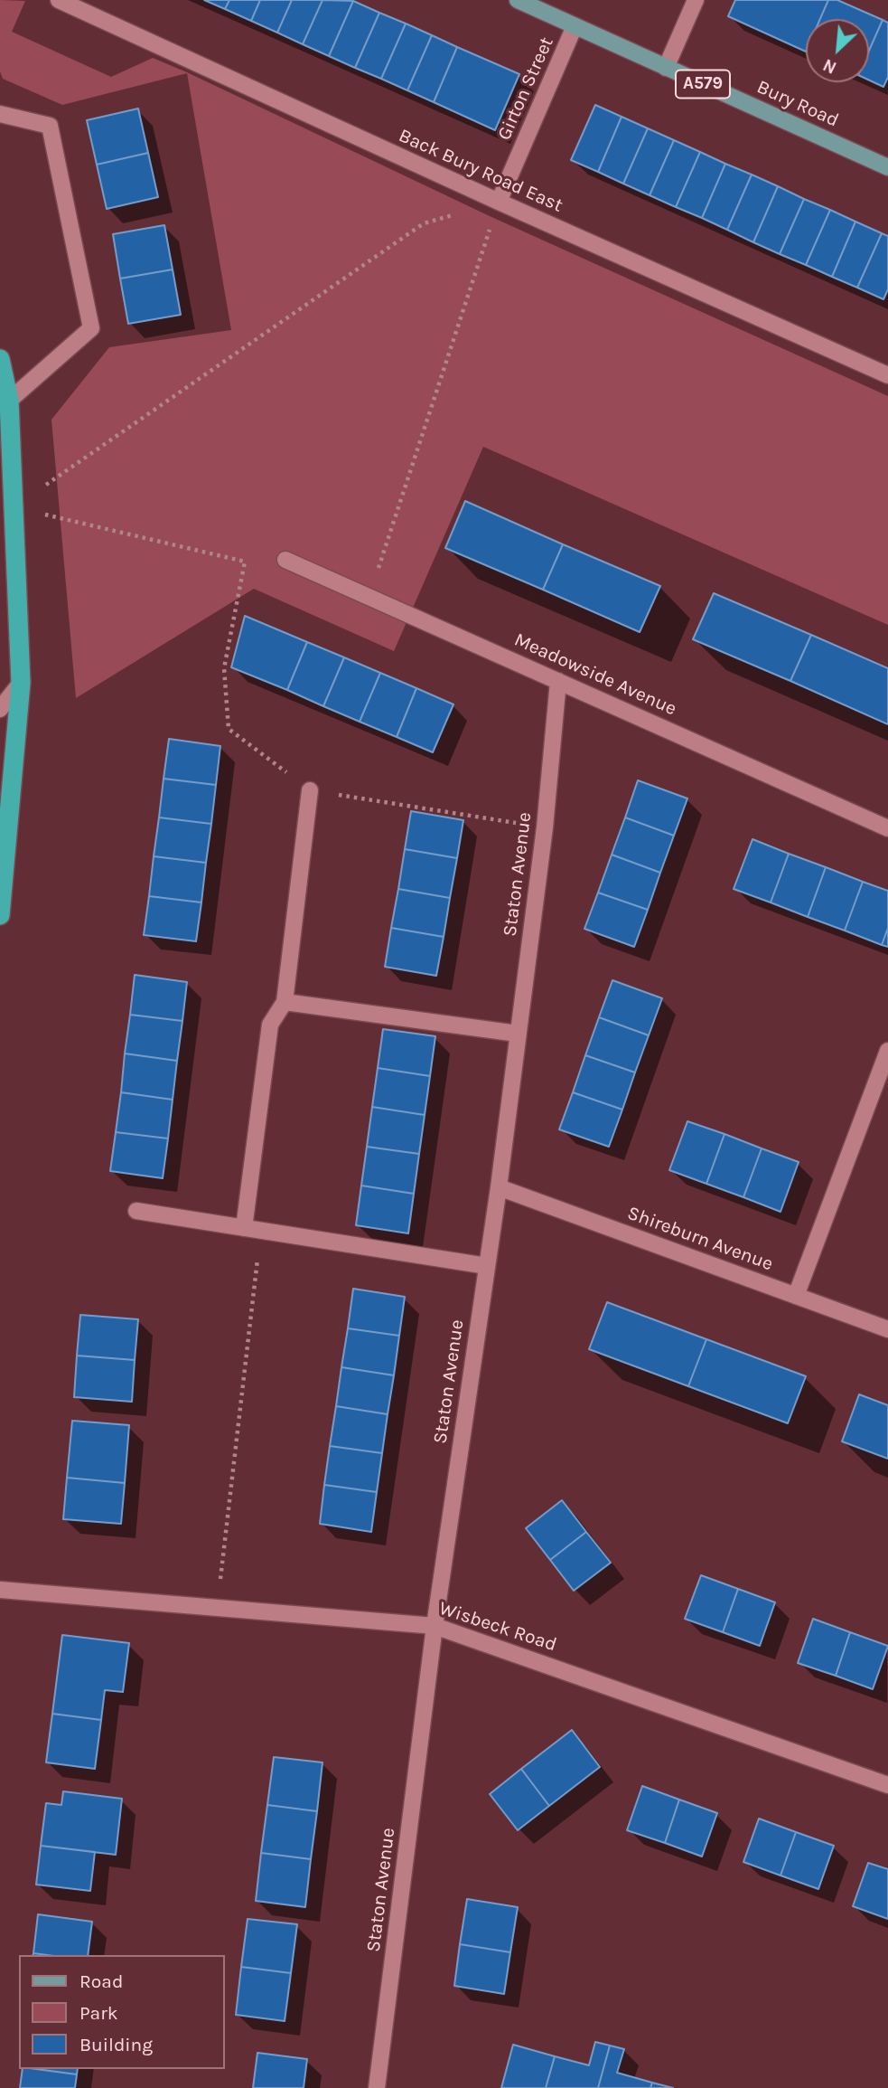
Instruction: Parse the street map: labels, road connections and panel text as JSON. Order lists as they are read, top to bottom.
{
  "streets": {
    "main road": ["A579", "Bury Road"],
    "street": [
      "Girton Street",
      "Back Bury Road East",
      "Meadowside Avenue",
      "Staton Avenue",
      "Shireburn Avenue",
      "Wisbeck Road"
    ]
  },
  "crossings": [
    ["Girton Street", "Bury Road"],
    ["Girton Street", "Back Bury Road East"],
    ["Meadowside Avenue", "Staton Avenue"],
    ["Staton Avenue", "Shireburn Avenue"],
    ["Staton Avenue", "Wisbeck Road"]
  ],
  "legend": ["Road", "Park", "Building"],
  "north": "bottom left"
}
